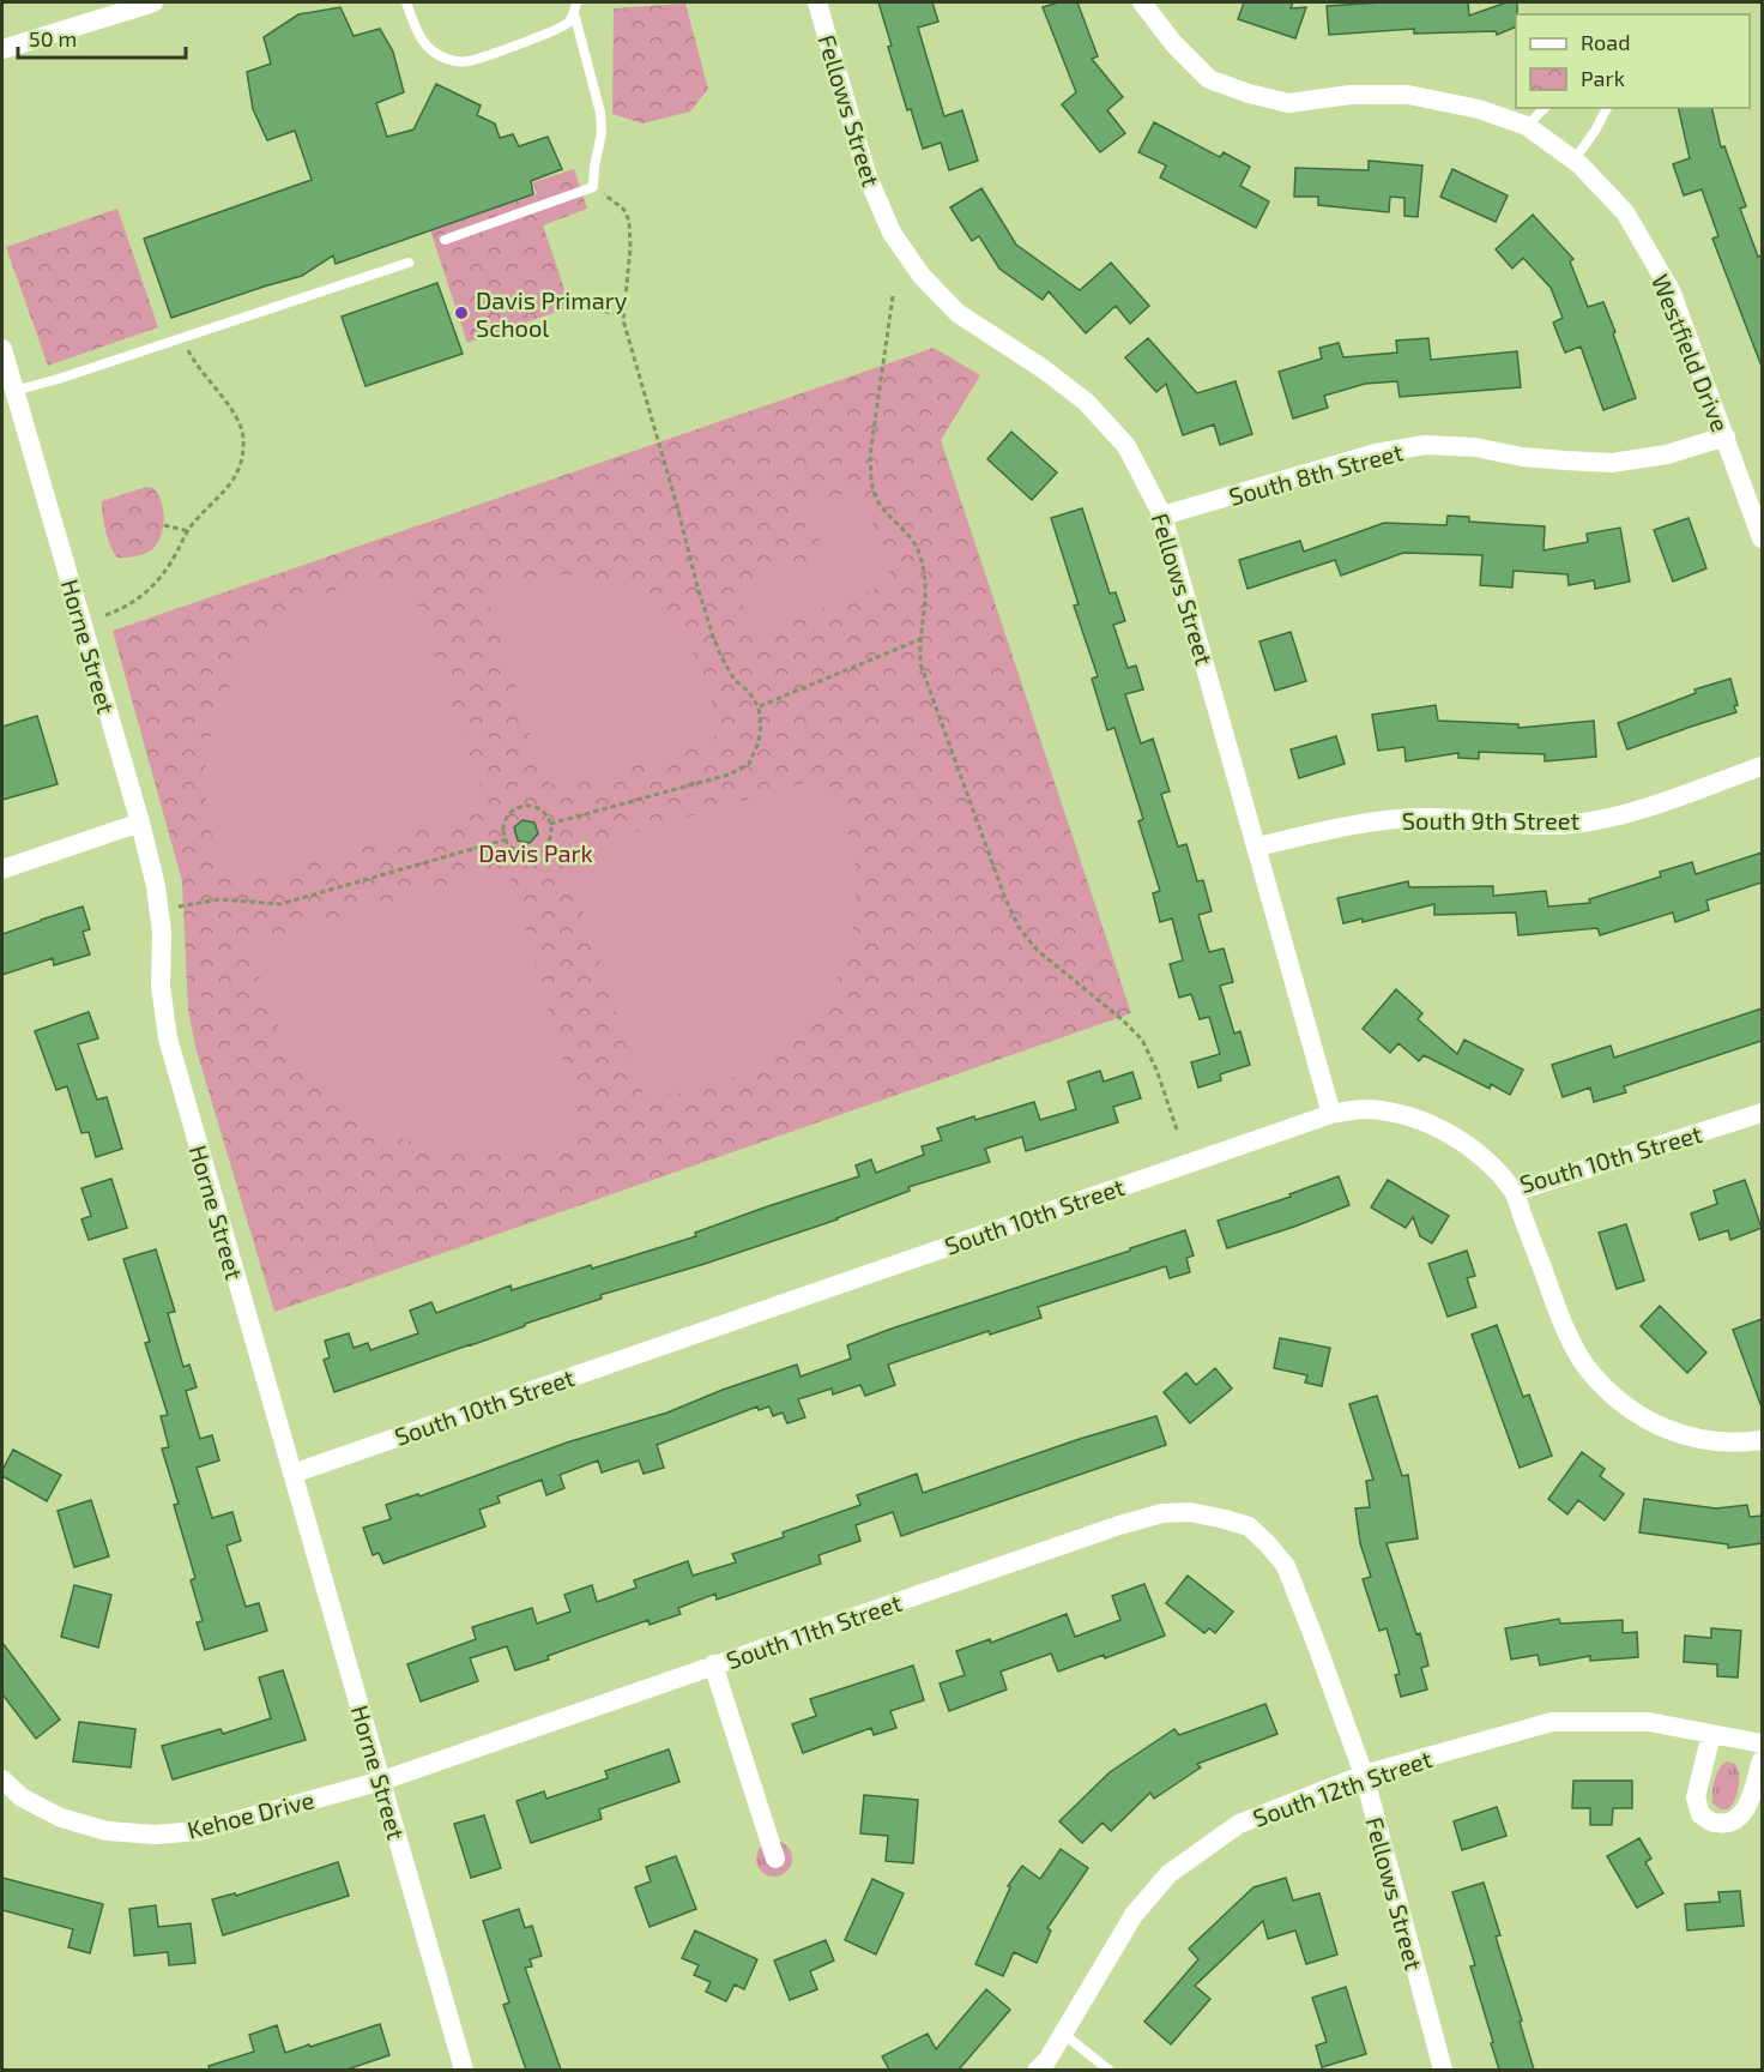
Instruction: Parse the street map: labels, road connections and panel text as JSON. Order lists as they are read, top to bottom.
{
  "streets": {
    "street": [
      "Fellows Street",
      "Westfield Drive",
      "South 8th Street",
      "Horne Street",
      "South 9th Street",
      "South 10th Street",
      "South 11th Street",
      "South 12th Street",
      "Kehoe Drive"
    ]
  },
  "crossings": [
    ["Fellows Street", "South 8th Street"],
    ["Fellows Street", "South 9th Street"],
    ["Fellows Street", "South 10th Street"],
    ["Fellows Street", "South 11th Street"],
    ["Fellows Street", "South 12th Street"],
    ["Westfield Drive", "South 8th Street"],
    ["Horne Street", "South 10th Street"],
    ["Horne Street", "South 11th Street"],
    ["Horne Street", "Kehoe Drive"],
    ["South 11th Street", "Kehoe Drive"]
  ],
  "parks": ["Davis Park"],
  "places": ["Davis Primary School"],
  "legend": ["Road", "Park"],
  "scale_bar": "50 m"
}
